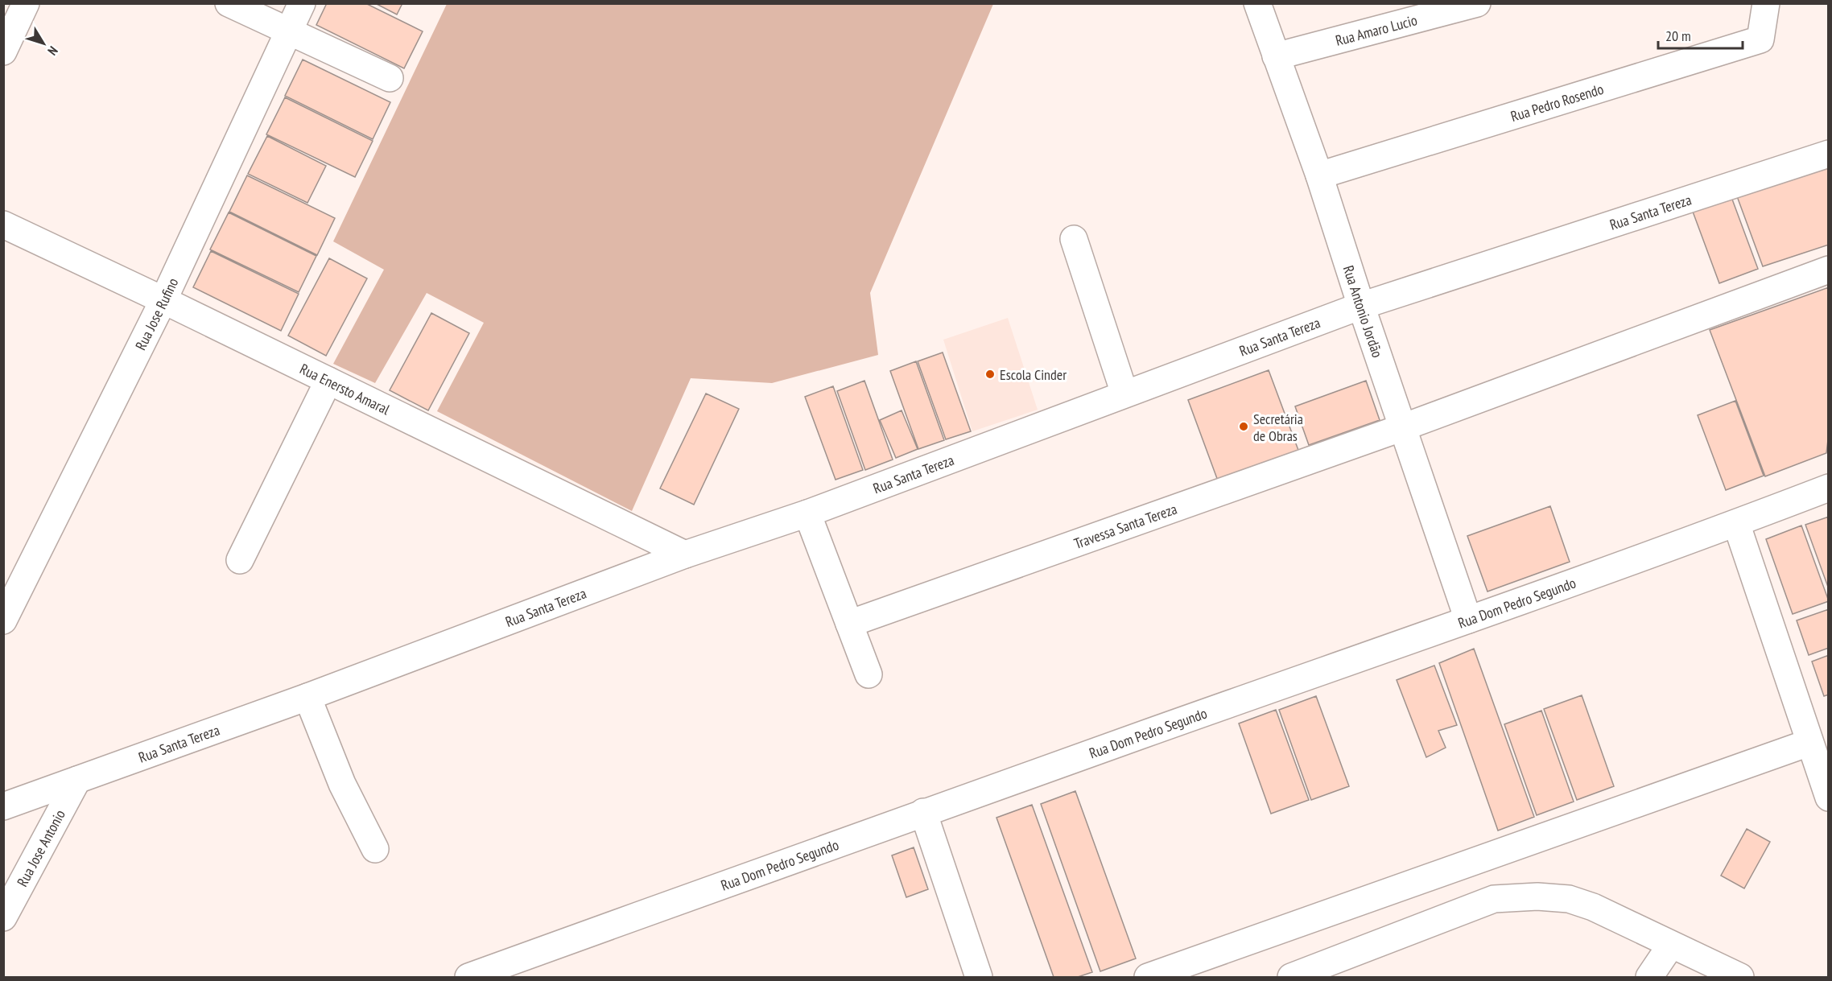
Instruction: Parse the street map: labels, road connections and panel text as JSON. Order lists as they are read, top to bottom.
{
  "streets": {
    "street": [
      "Rua Amaro Lucio",
      "Rua Pedro Rosendo",
      "Rua Santa Tereza",
      "Rua Antonio Jordão",
      "Rua Jose Rufino",
      "Rua Enersto Amaral",
      "Travessa Santa Tereza",
      "Rua Dom Pedro Segundo",
      "Rua Jose Antonio"
    ]
  },
  "crossings": [
    ["Rua Amaro Lucio", "Rua Antonio Jordão"],
    ["Rua Pedro Rosendo", "Rua Antonio Jordão"],
    ["Rua Santa Tereza", "Rua Antonio Jordão"],
    ["Rua Santa Tereza", "Rua Enersto Amaral"],
    ["Rua Santa Tereza", "Rua Jose Antonio"],
    ["Rua Antonio Jordão", "Travessa Santa Tereza"],
    ["Rua Antonio Jordão", "Rua Dom Pedro Segundo"],
    ["Rua Jose Rufino", "Rua Enersto Amaral"]
  ],
  "places": ["Escola Cinder", "Secretária de Obras"],
  "scale_bar": "20 m",
  "north": "bottom right"
}
